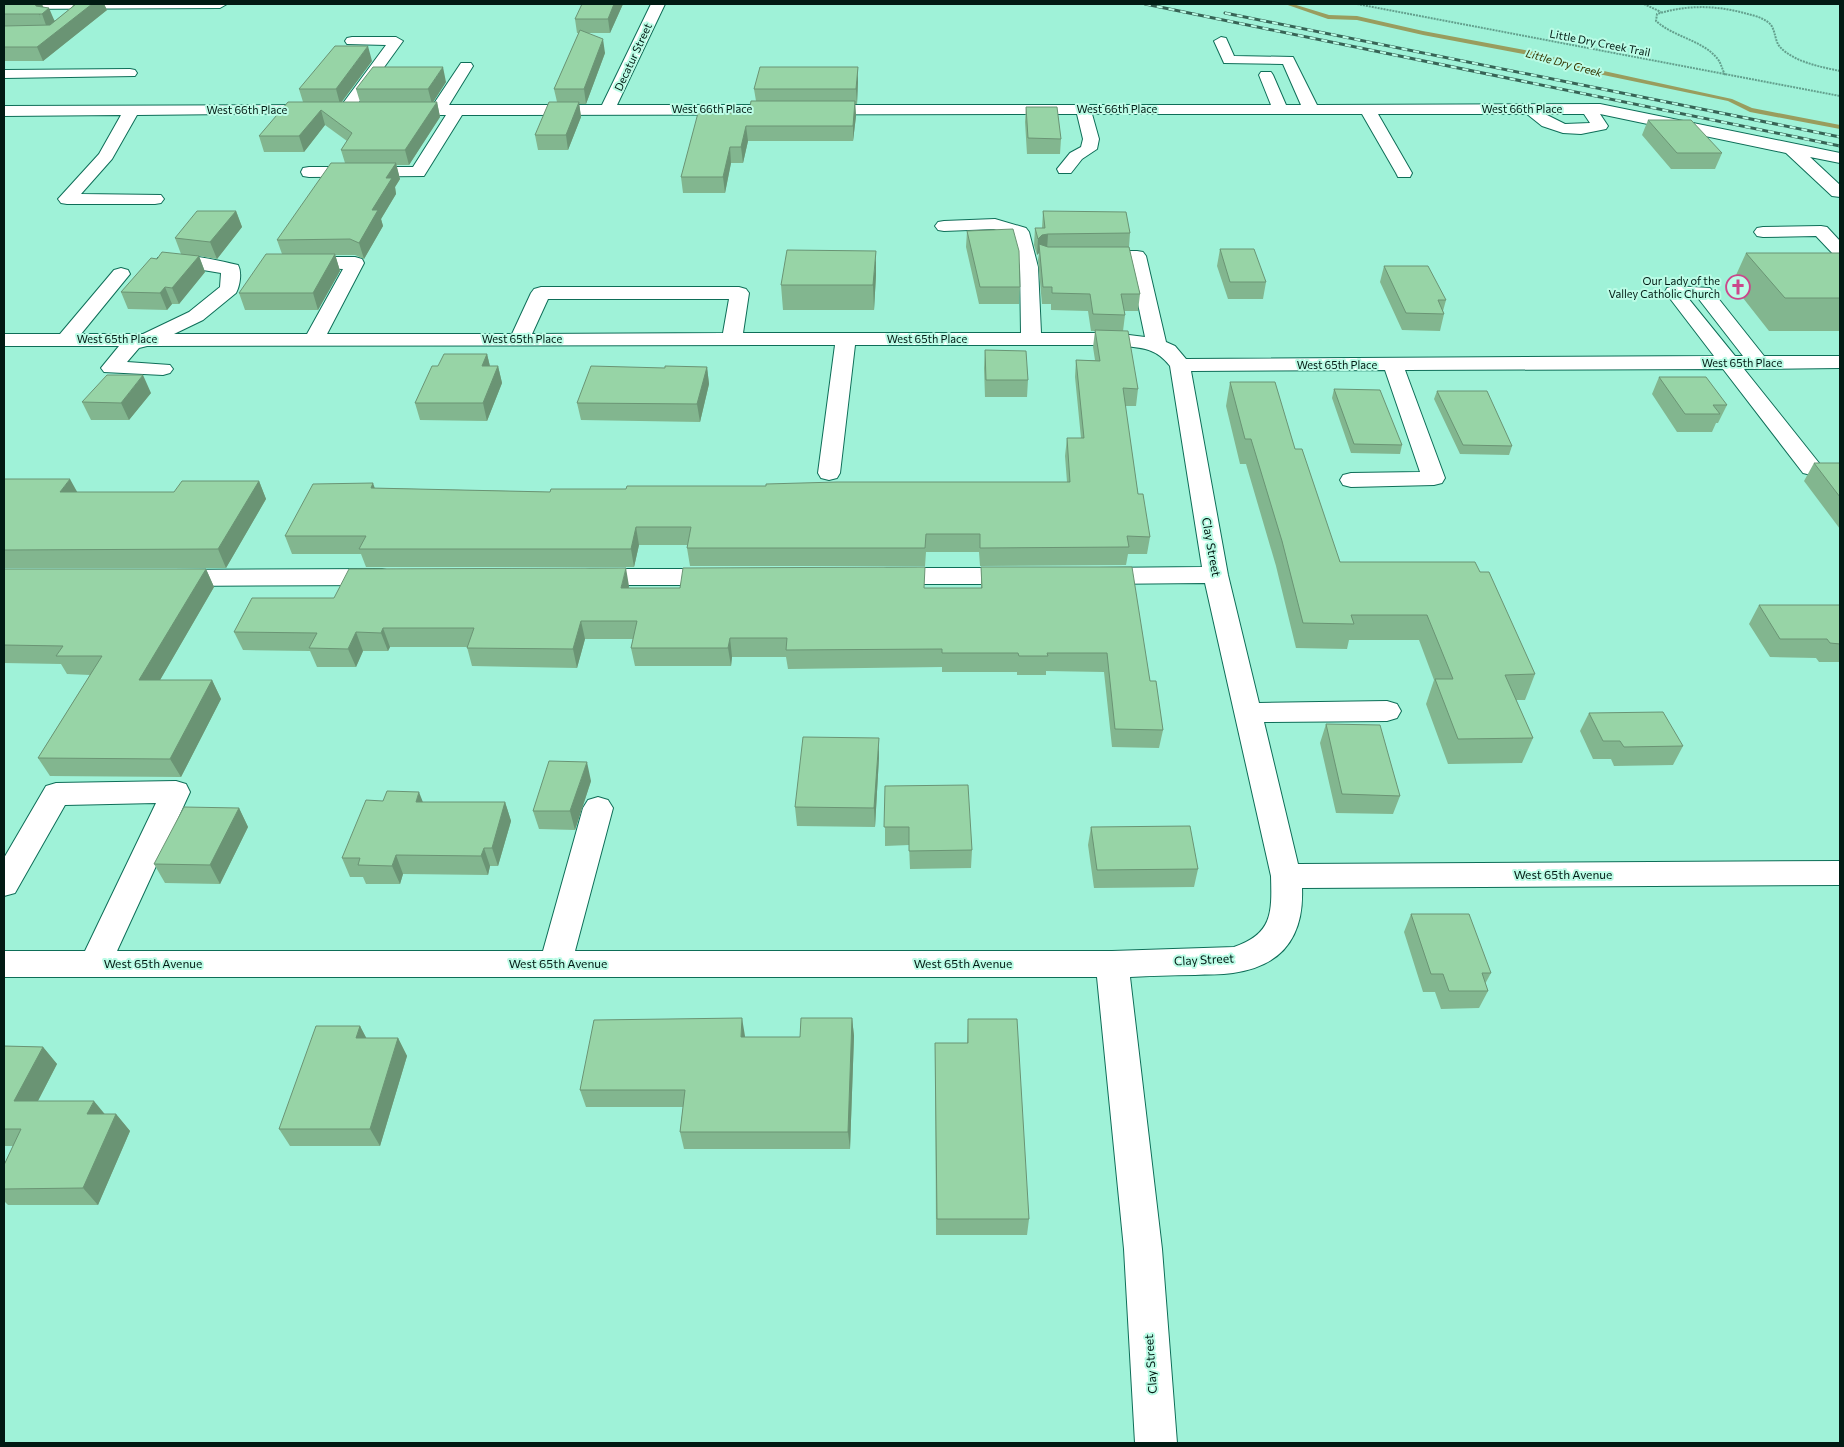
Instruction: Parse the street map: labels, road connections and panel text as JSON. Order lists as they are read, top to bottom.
{
  "streets": {
    "street": [
      "Decatur Street",
      "West 66th Place",
      "West 65th Place",
      "Clay Street",
      "West 65th Avenue"
    ],
    "path": ["Little Dry Creek Trail"]
  },
  "crossings": [
    ["Decatur Street", "West 66th Place"],
    ["West 65th Place", "Clay Street"],
    ["Clay Street", "West 65th Avenue"]
  ],
  "water": ["Little Dry Creek"],
  "places": {
    "church": ["Our Lady of the Valley Catholic Church"]
  }
}
